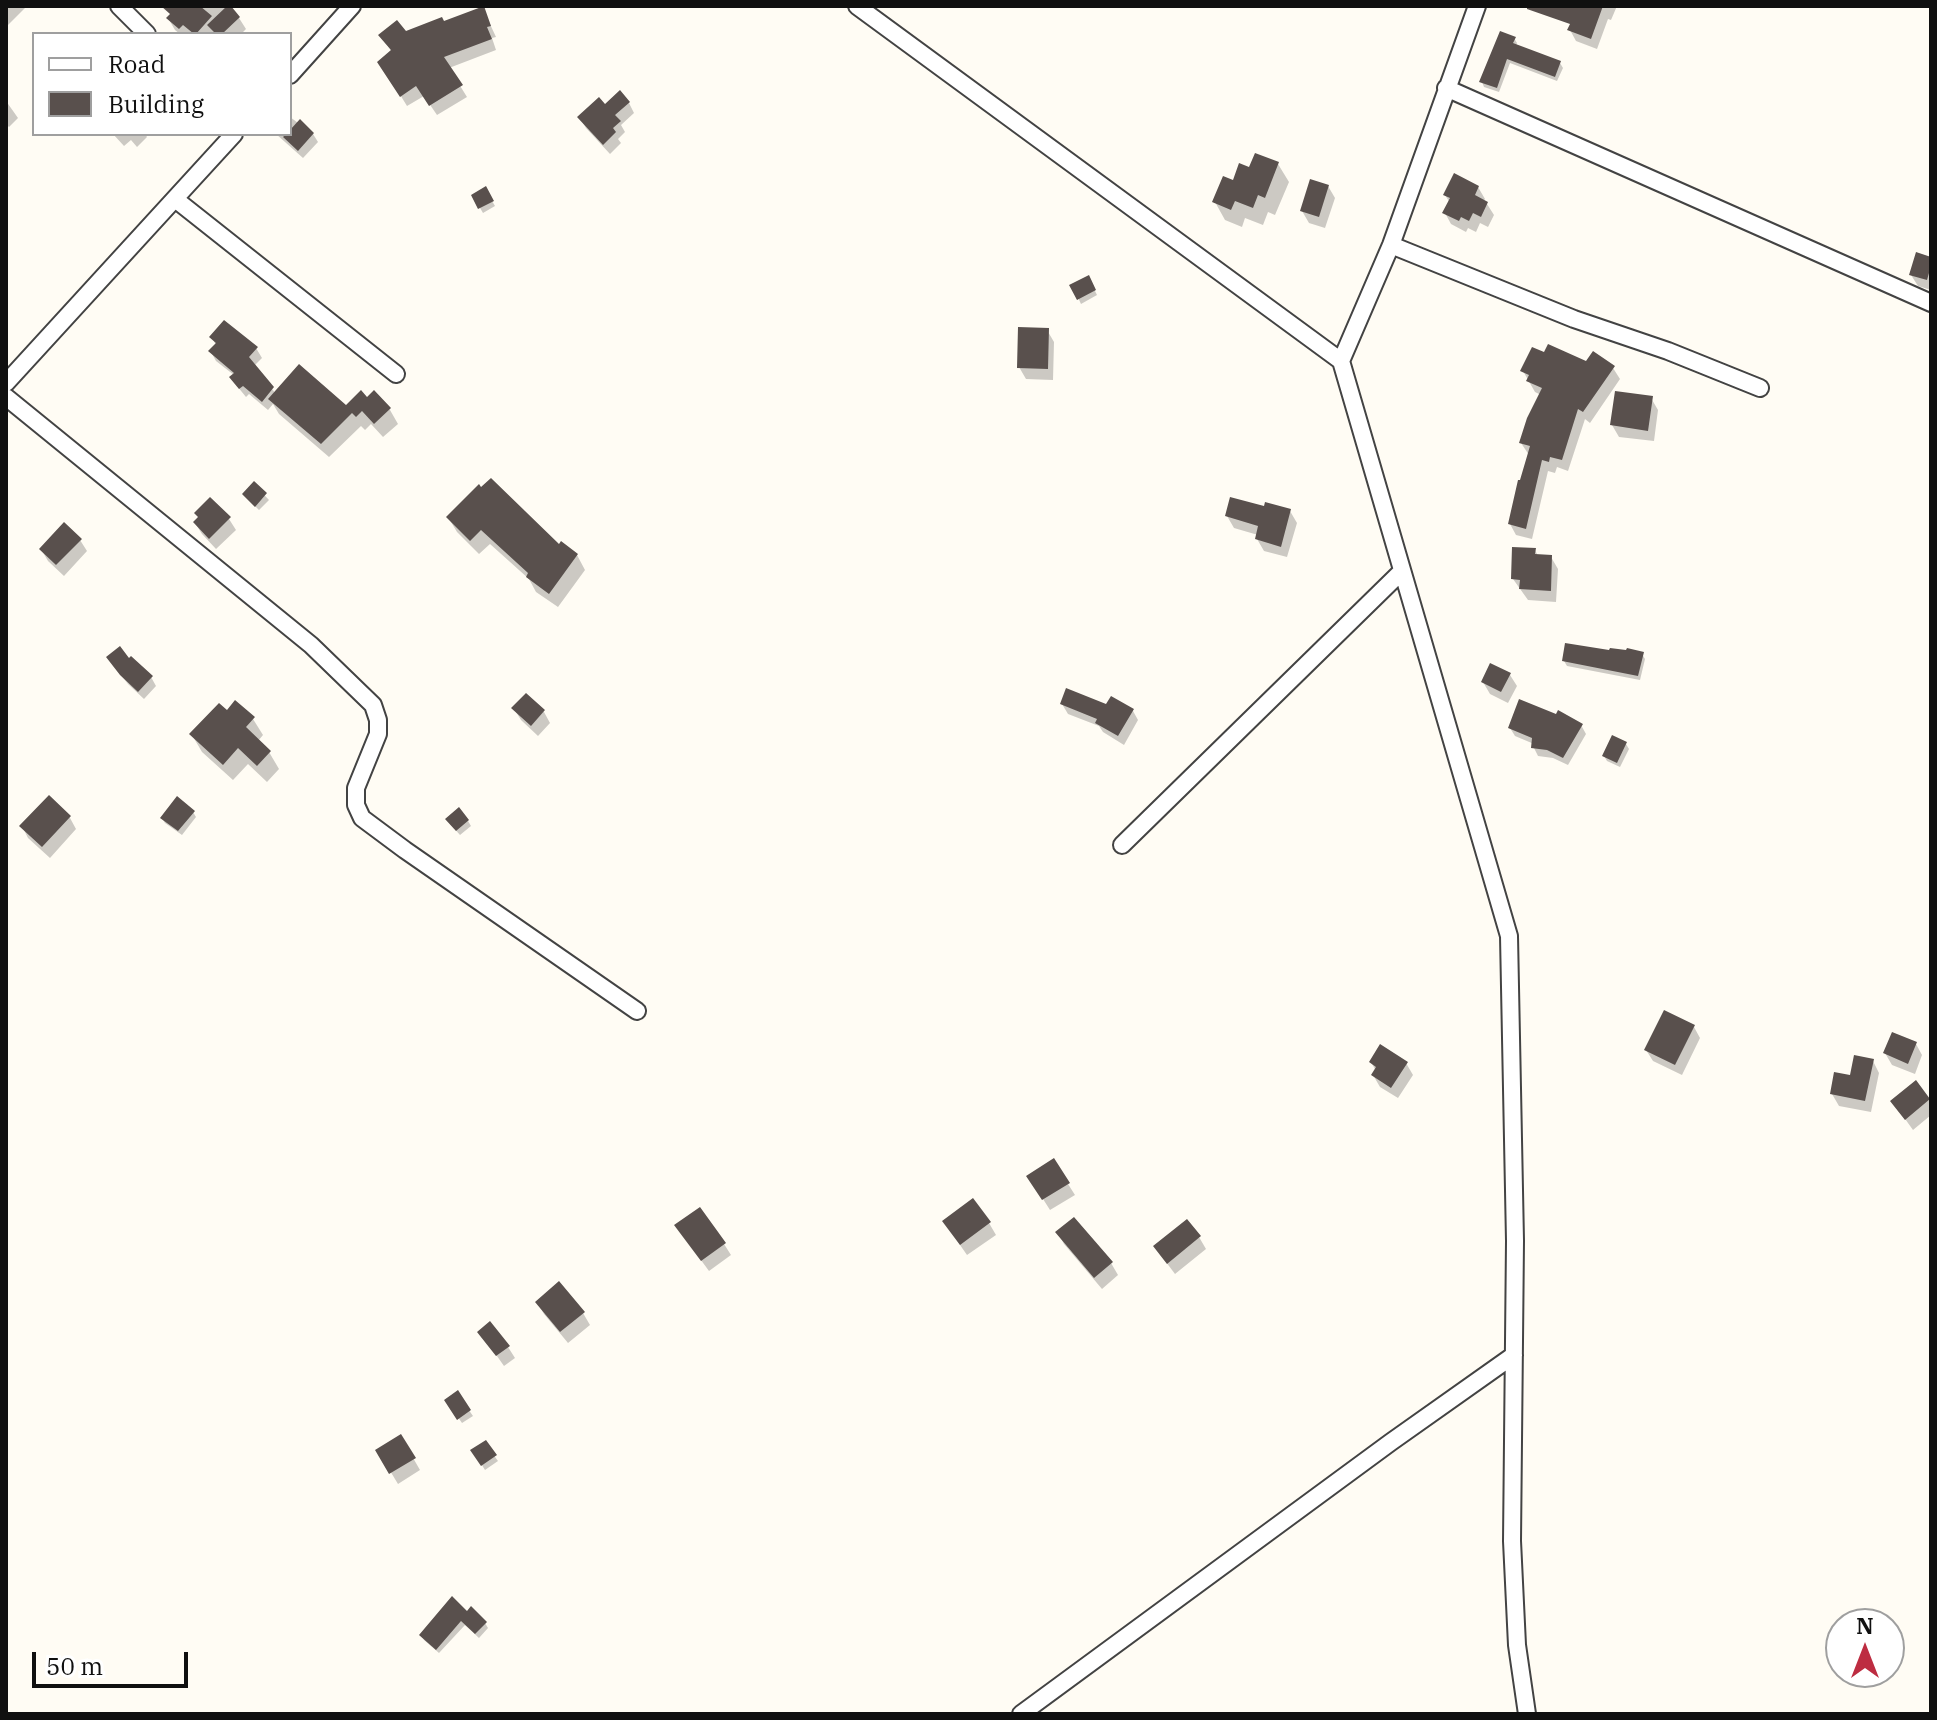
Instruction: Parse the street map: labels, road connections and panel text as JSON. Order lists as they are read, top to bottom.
{
  "legend": ["Road", "Building"],
  "scale_bar": "50 m",
  "north": "top"
}
